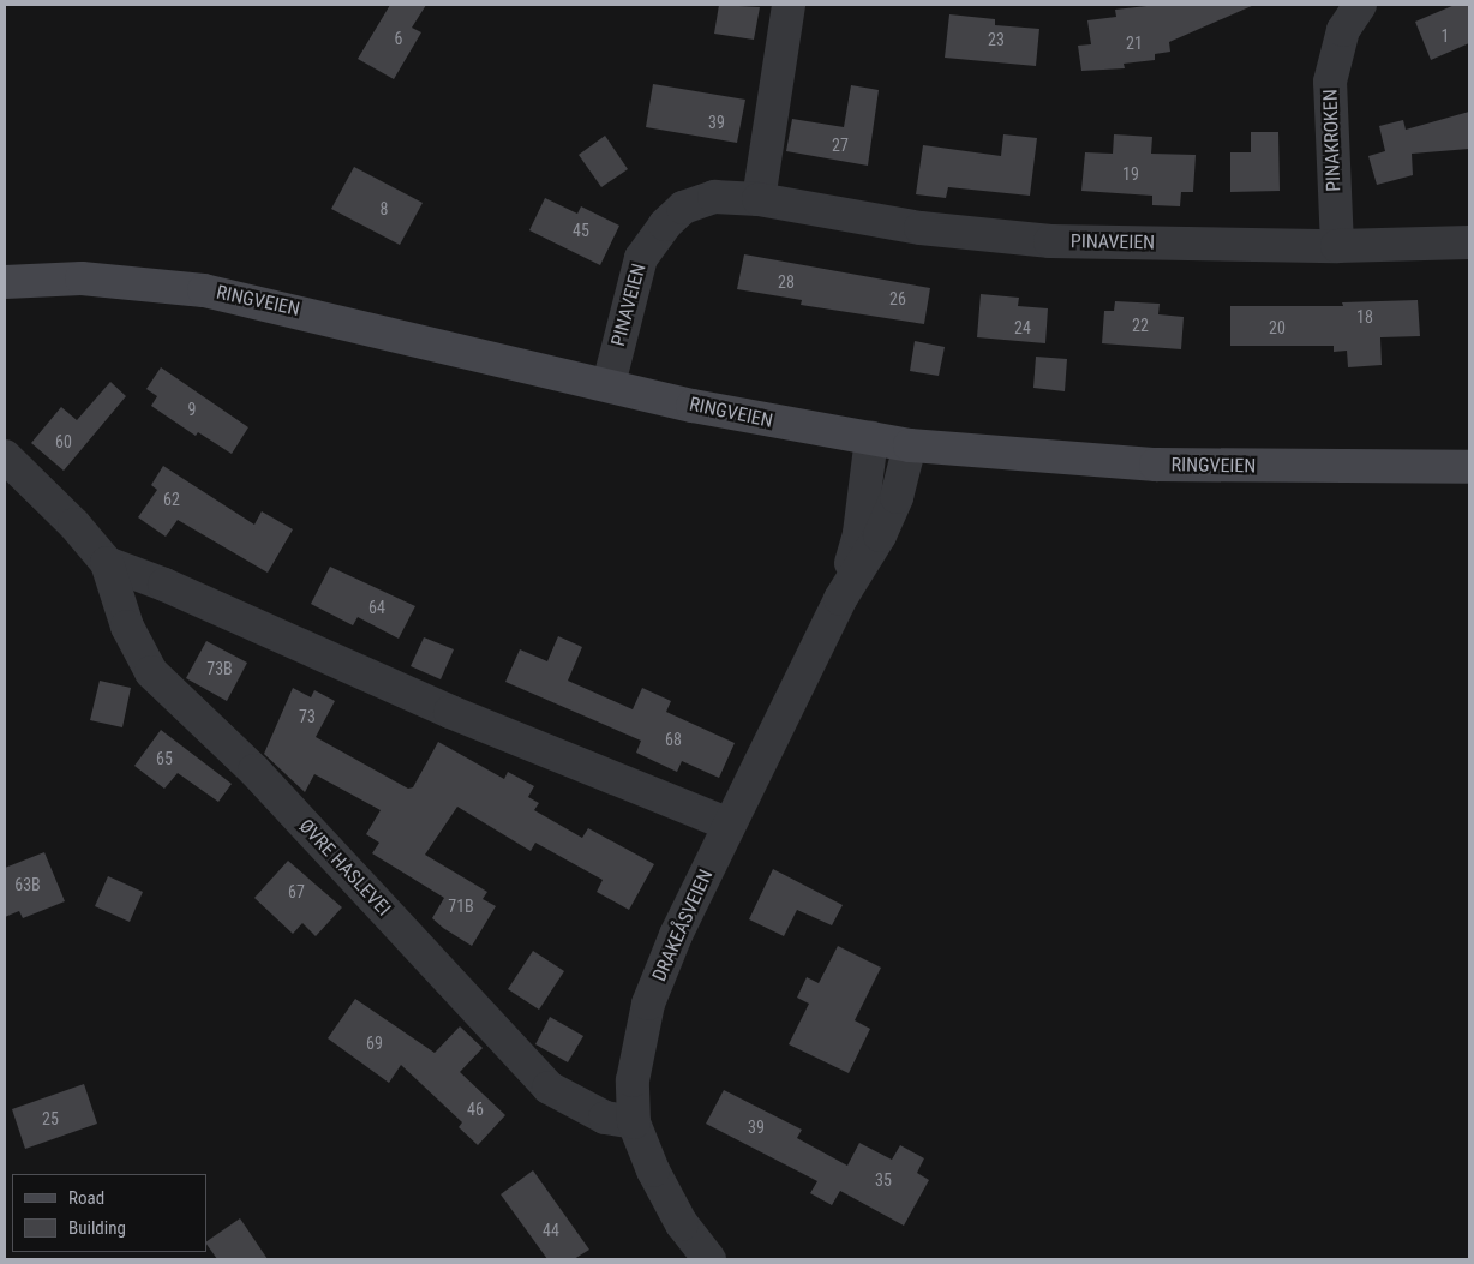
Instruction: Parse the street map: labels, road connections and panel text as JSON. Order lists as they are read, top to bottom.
{
  "streets": {
    "main road": ["RINGVEIEN"],
    "street": [
      "PINAKROKEN",
      "PINAVEIEN",
      "ØVRE HASLEVEI",
      "DRAKEÅSVEIEN"
    ]
  },
  "crossings": [
    ["PINAKROKEN", "PINAVEIEN"],
    ["PINAVEIEN", "RINGVEIEN"],
    ["RINGVEIEN", "DRAKEÅSVEIEN"],
    ["ØVRE HASLEVEI", "DRAKEÅSVEIEN"]
  ],
  "house_numbers": [
    "1",
    "6",
    "23",
    "21",
    "39",
    "27",
    "19",
    "8",
    "45",
    "28",
    "26",
    "18",
    "22",
    "24",
    "20",
    "9",
    "60",
    "62",
    "64",
    "73B",
    "73",
    "68",
    "65",
    "63B",
    "67",
    "71B",
    "69",
    "46",
    "25",
    "39",
    "35",
    "44"
  ],
  "legend": ["Road", "Building"]
}
